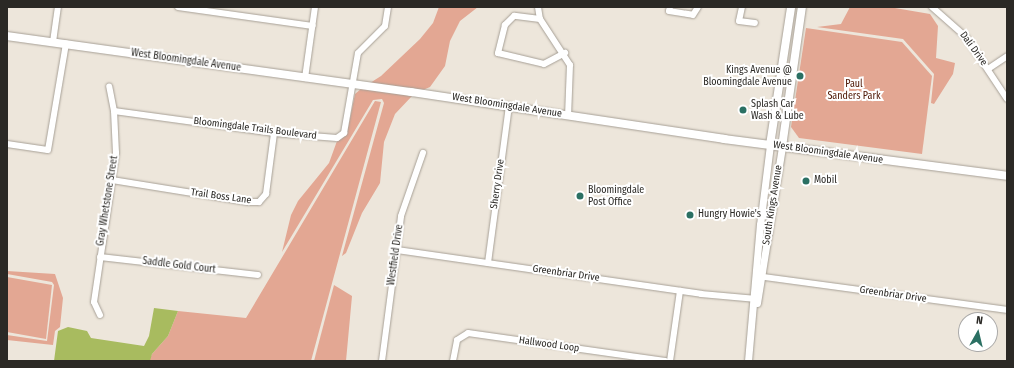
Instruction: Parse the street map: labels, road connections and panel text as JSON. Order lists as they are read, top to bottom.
{
  "streets": {
    "main road": ["West Bloomingdale Avenue", "South Kings Avenue"],
    "street": [
      "Dali Drive",
      "Bloomingdale Trails Boulevard",
      "Sherry Drive",
      "Trail Boss Lane",
      "Gray Whetstone Street",
      "Westfield Drive",
      "Saddle Gold Court",
      "Greenbriar Drive",
      "Hallwood Loop"
    ]
  },
  "crossings": [
    ["West Bloomingdale Avenue", "Bloomingdale Trails Boulevard"],
    ["West Bloomingdale Avenue", "Sherry Drive"],
    ["West Bloomingdale Avenue", "South Kings Avenue"],
    ["Bloomingdale Trails Boulevard", "Trail Boss Lane"],
    ["Bloomingdale Trails Boulevard", "Gray Whetstone Street"],
    ["Sherry Drive", "Greenbriar Drive"],
    ["Trail Boss Lane", "Gray Whetstone Street"],
    ["Gray Whetstone Street", "Saddle Gold Court"],
    ["South Kings Avenue", "Greenbriar Drive"],
    ["Westfield Drive", "Greenbriar Drive"]
  ],
  "parks": ["Paul Sanders Park"],
  "places": [
    "Kings Avenue @ Bloomingdale Avenue",
    "Splash Car Wash & Lube",
    "Mobil",
    "Bloomingdale Post Office",
    "Hungry Howie's"
  ],
  "north": "top"
}
